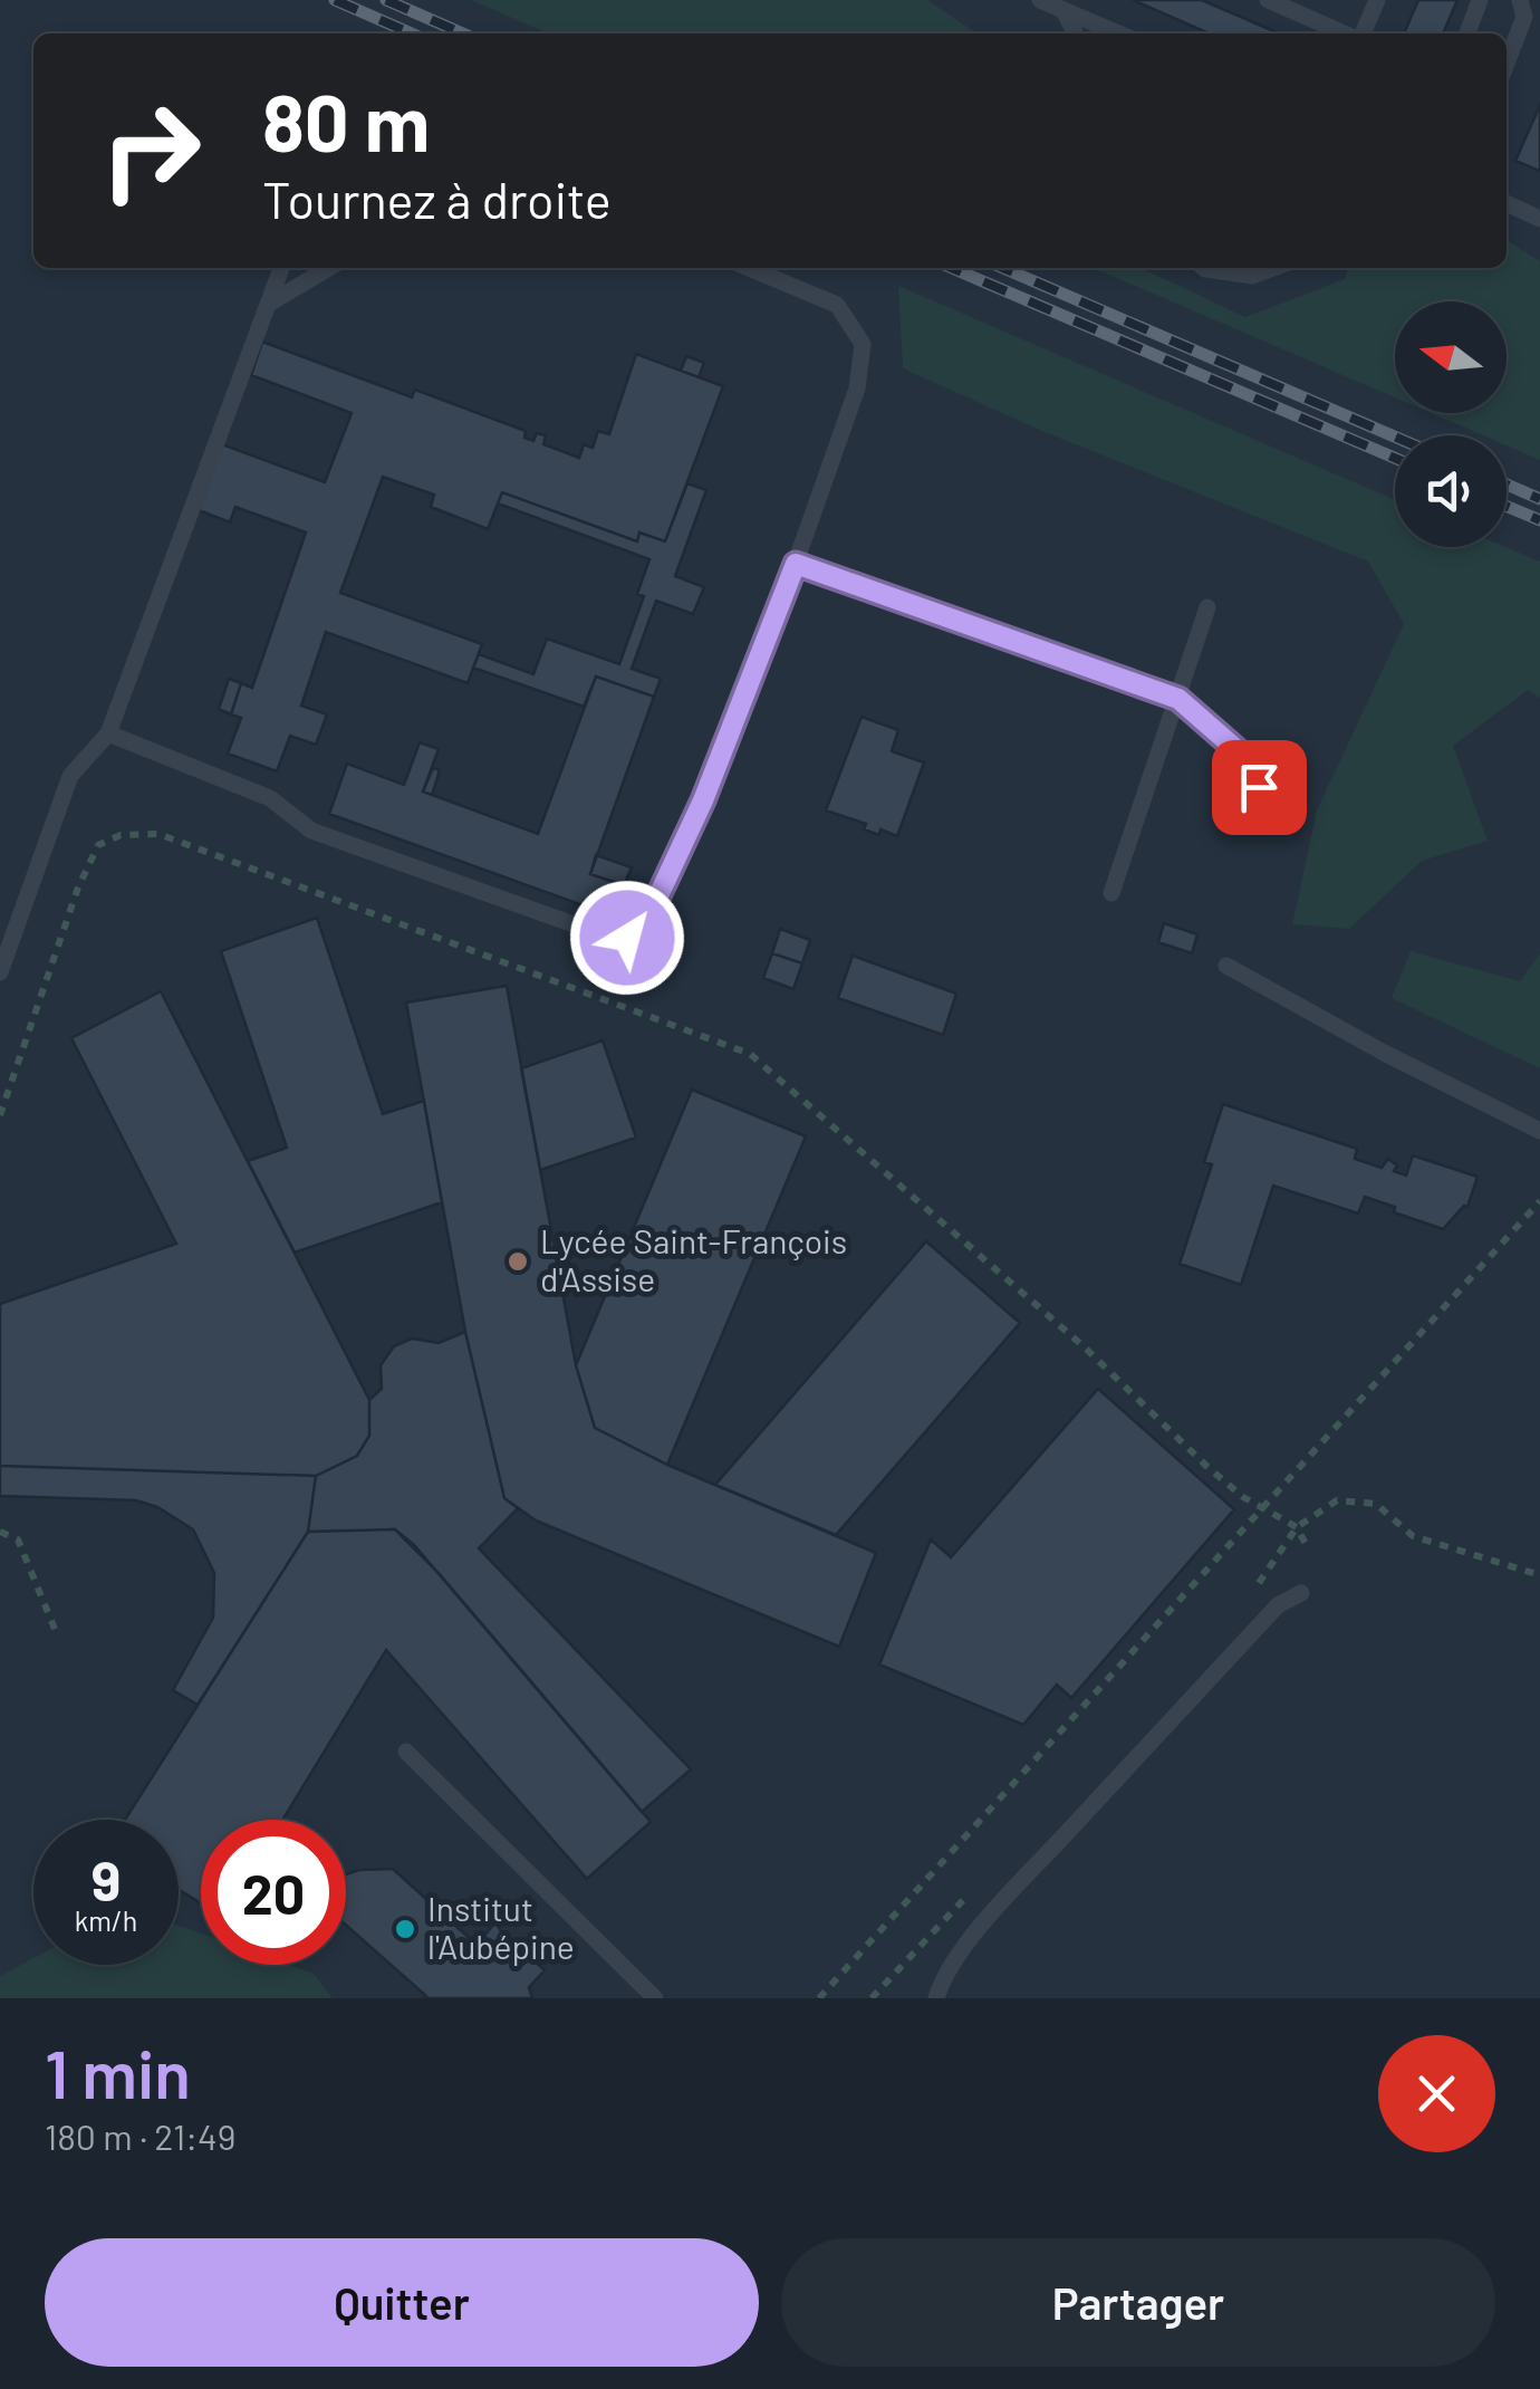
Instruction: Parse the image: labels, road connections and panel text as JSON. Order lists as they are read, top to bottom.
{
  "places": ["Lycée Saint-François d'Assise", "Institut l'Aubépine"],
  "north": "left",
  "page": {
    "turn": ["80 m", "Tournez à droite"],
    "speed": "9 km/h",
    "limit": "20",
    "heading": ["1 min", "180 m · 21:49"],
    "buttons": ["Quitter", "Partager"]
  }
}
